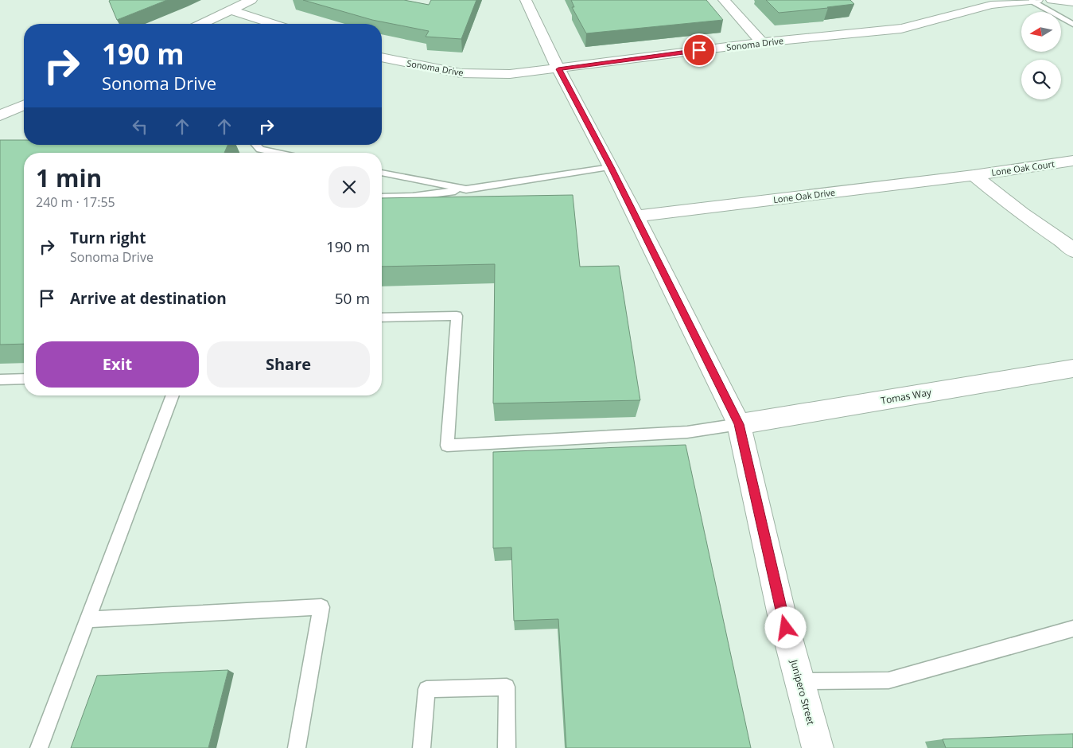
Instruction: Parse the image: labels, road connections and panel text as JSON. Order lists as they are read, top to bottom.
{
  "streets": {
    "street": [
      "Sonoma Drive",
      "Lone Oak Court",
      "Lone Oak Drive",
      "Tomas Way",
      "Junipero Street"
    ]
  },
  "crossings": [
    ["Sonoma Drive", "Junipero Street"],
    ["Lone Oak Court", "Lone Oak Drive"],
    ["Lone Oak Drive", "Junipero Street"],
    ["Tomas Way", "Junipero Street"]
  ],
  "north": "left",
  "page": {
    "turn": ["190 m", "Sonoma Drive"],
    "heading": ["1 min", "240 m · 17:55"],
    "list": [
      {
        "name": "Turn right",
        "note": "Sonoma Drive",
        "value": "190 m"
      },
      {
        "name": "Arrive at destination",
        "value": "50 m"
      }
    ],
    "buttons": ["Exit", "Share"]
  }
}
